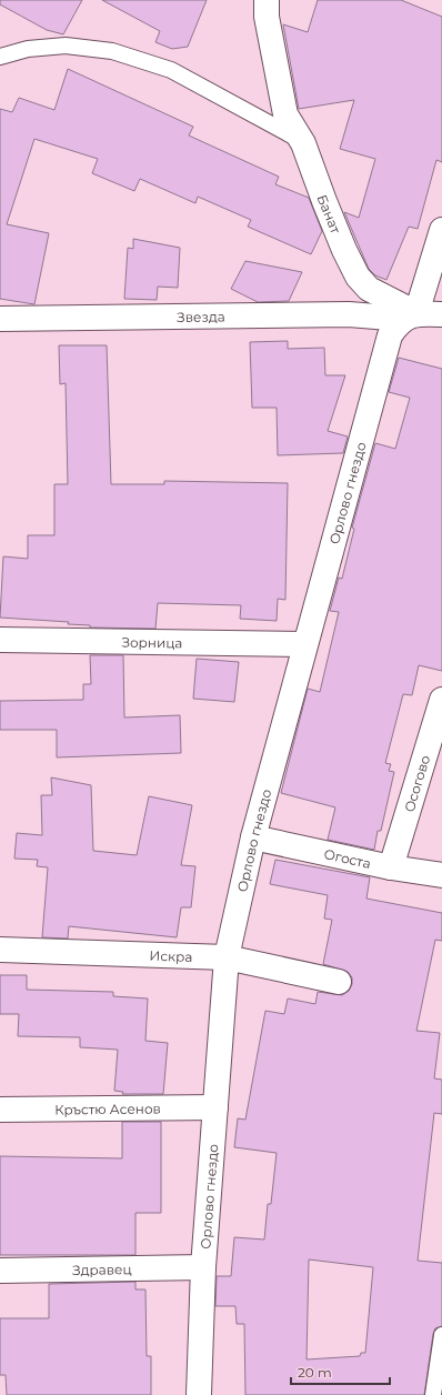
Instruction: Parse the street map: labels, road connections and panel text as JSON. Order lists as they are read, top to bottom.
{
  "streets": {
    "street": [
      "Банат",
      "Звезда",
      "Орлово гнездо",
      "Зорница",
      "Осогово",
      "Огоста",
      "Искра",
      "Кръстю Асенов",
      "Здравец"
    ]
  },
  "crossings": [
    ["Банат", "Звезда"],
    ["Банат", "Орлово гнездо"],
    ["Звезда", "Орлово гнездо"],
    ["Орлово гнездо", "Зорница"],
    ["Орлово гнездо", "Огоста"],
    ["Орлово гнездо", "Искра"],
    ["Орлово гнездо", "Кръстю Асенов"],
    ["Орлово гнездо", "Здравец"],
    ["Осогово", "Огоста"]
  ],
  "scale_bar": "20 m"
}
